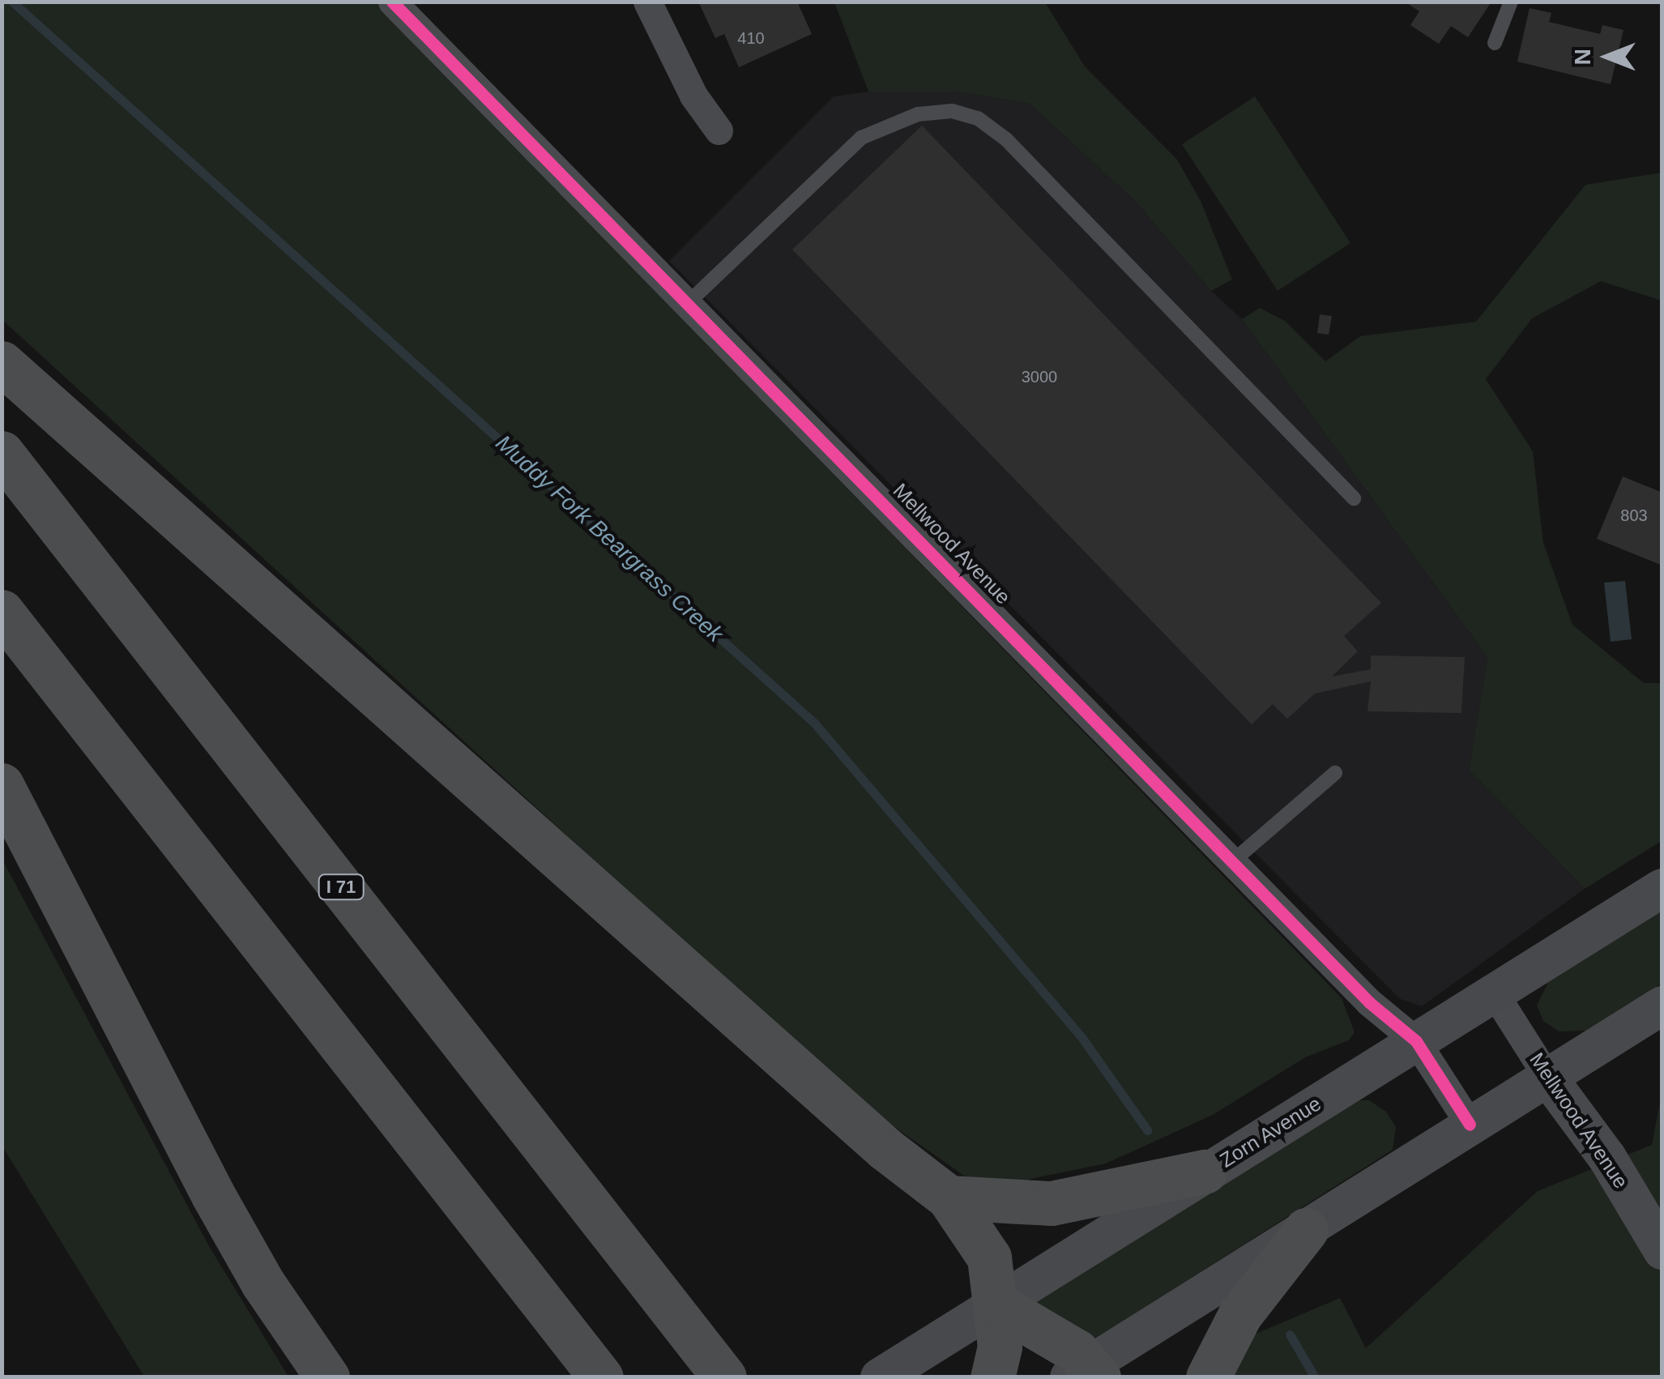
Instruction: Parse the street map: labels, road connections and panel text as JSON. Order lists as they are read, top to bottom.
{
  "streets": {
    "highway": ["I 71"],
    "main road": ["Mellwood Avenue", "Zorn Avenue"]
  },
  "crossings": [
    ["Mellwood Avenue", "Zorn Avenue"]
  ],
  "water": ["Muddy Fork Beargrass Creek"],
  "house_numbers": ["410", "3000", "803"],
  "north": "left"
}
